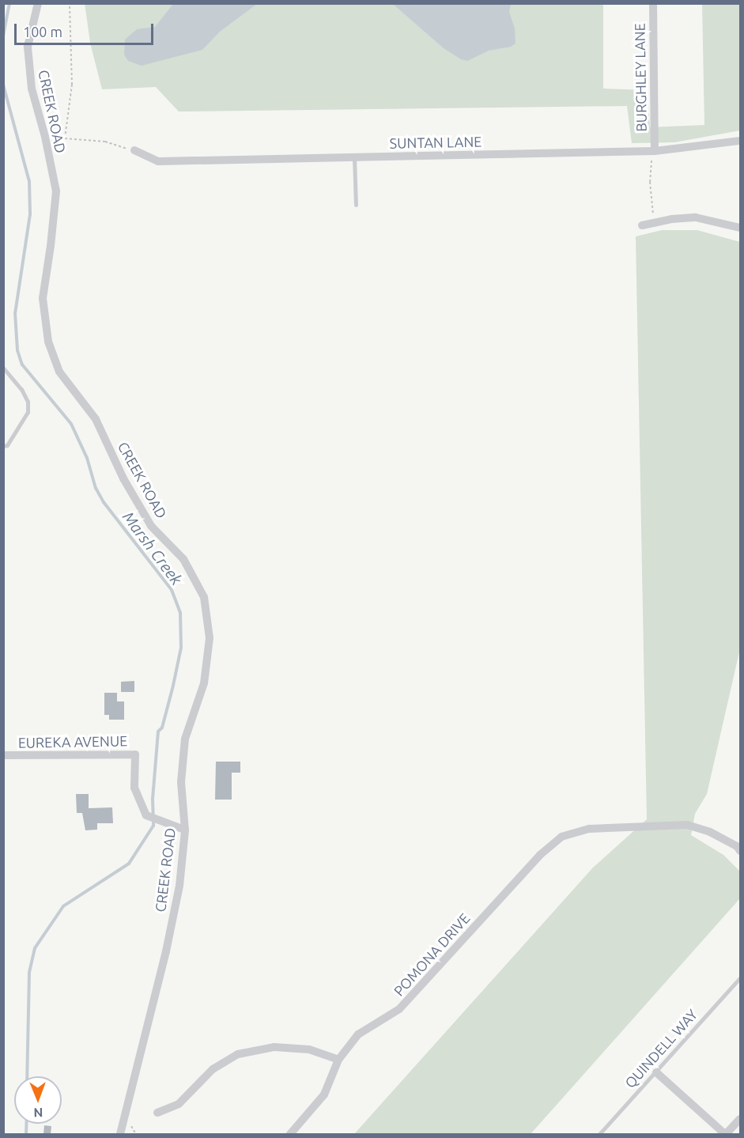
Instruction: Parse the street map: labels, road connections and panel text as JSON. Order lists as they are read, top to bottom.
{
  "streets": {
    "street": [
      "BURGHLEY LANE",
      "CREEK ROAD",
      "SUNTAN LANE",
      "EUREKA AVENUE",
      "POMONA DRIVE"
    ],
    "lane": ["QUINDELL WAY"]
  },
  "crossings": [
    ["BURGHLEY LANE", "SUNTAN LANE"],
    ["CREEK ROAD", "EUREKA AVENUE"]
  ],
  "water": ["Marsh Creek"],
  "scale_bar": "100 m",
  "north": "bottom"
}
